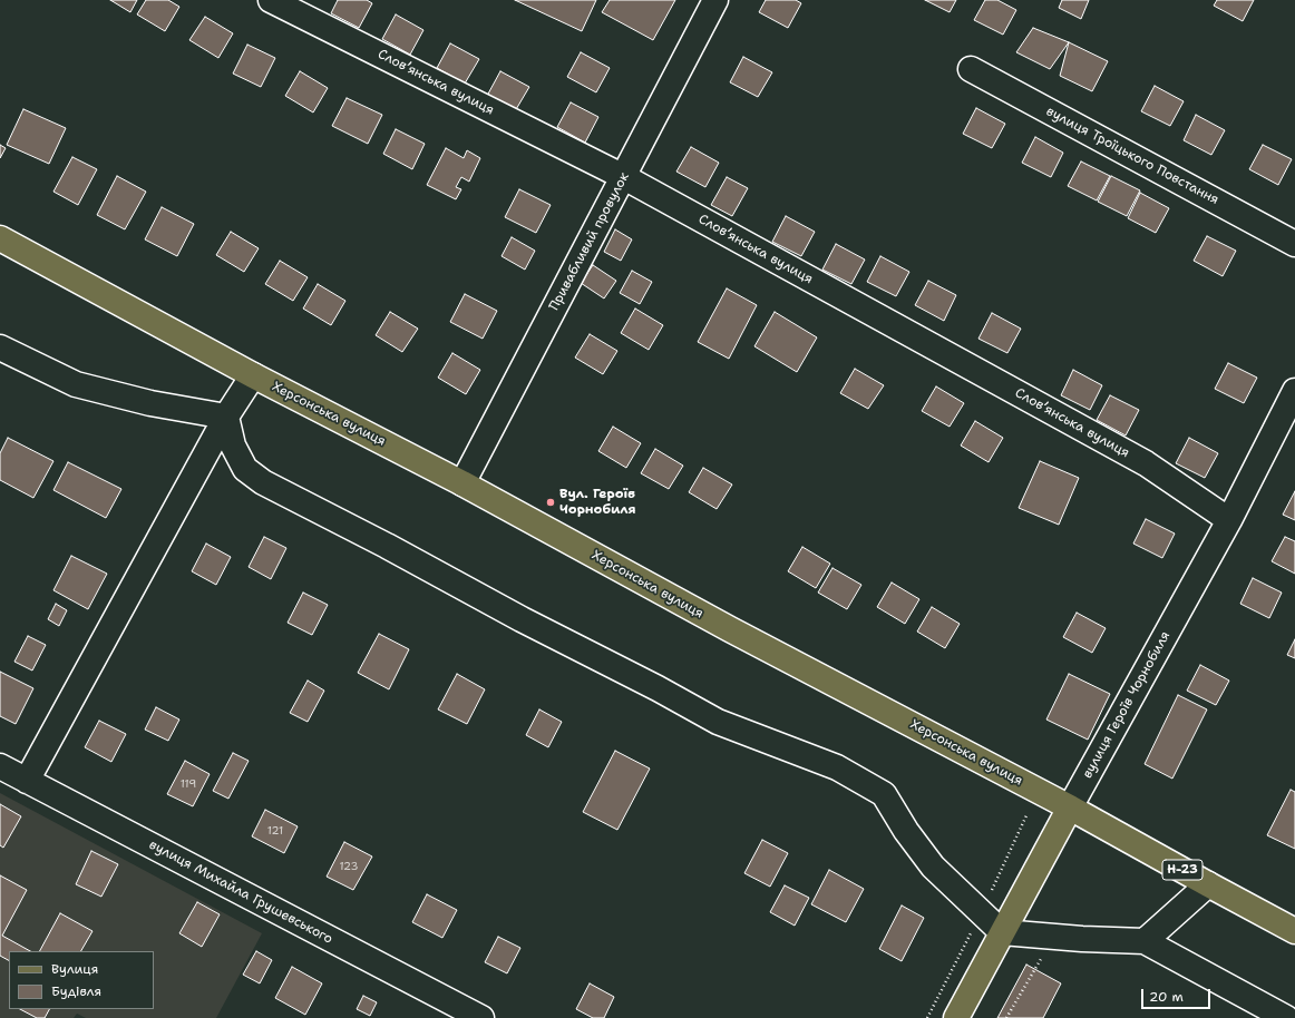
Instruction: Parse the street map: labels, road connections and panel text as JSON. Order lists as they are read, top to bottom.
{
  "streets": {
    "main road": ["Херсонська вулиця", "вулиця Героїв Чорнобиля", "Н-23"],
    "street": [
      "Словʼянська вулиця",
      "вулиця Троїцького Повстання",
      "Привабливий провулок",
      "вулиця Михайла Грушевського"
    ]
  },
  "crossings": [
    ["Словʼянська вулиця", "Привабливий провулок"],
    ["Словʼянська вулиця", "вулиця Героїв Чорнобиля"],
    ["Привабливий провулок", "Херсонська вулиця"],
    ["Херсонська вулиця", "вулиця Героїв Чорнобиля"]
  ],
  "places": ["Вул. Героїв Чорнобиля"],
  "house_numbers": ["119", "121", "123"],
  "legend": ["Вулиця", "Будівля"],
  "scale_bar": "20 m"
}
